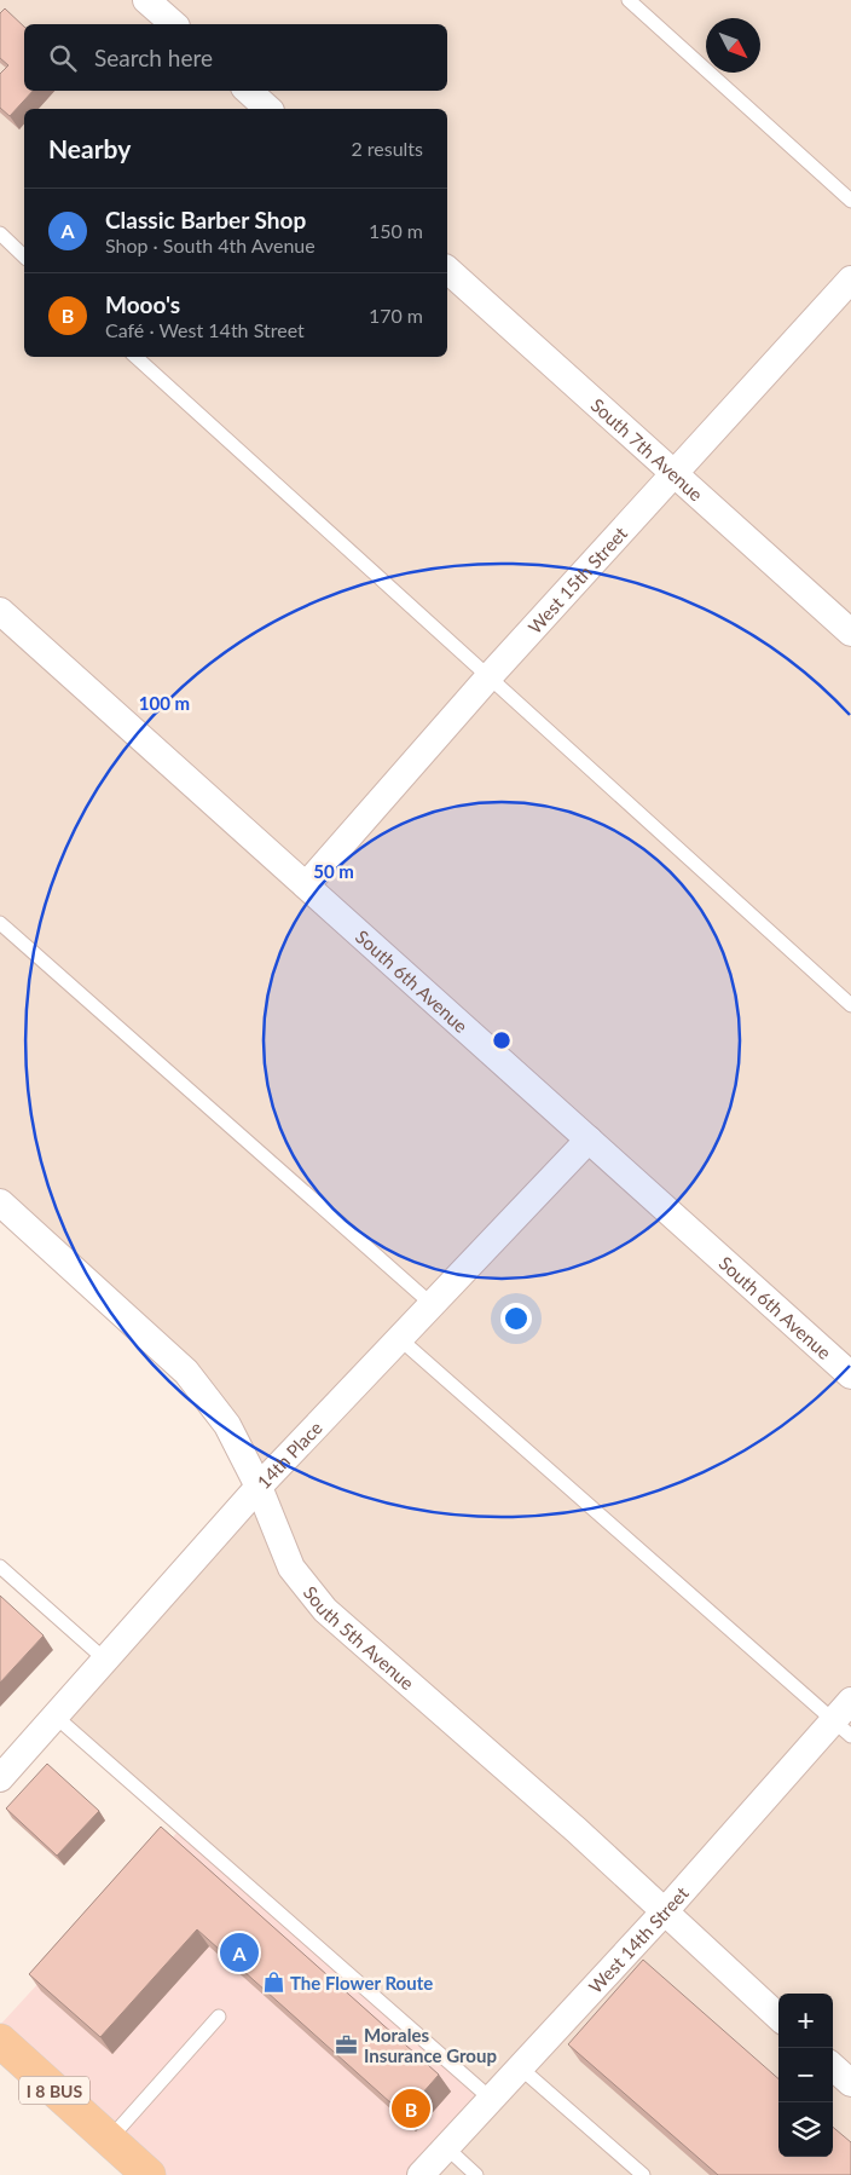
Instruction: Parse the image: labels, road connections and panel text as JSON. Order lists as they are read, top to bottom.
{
  "streets": {
    "main road": ["I 8 BUS"],
    "street": [
      "South 7th Avenue",
      "West 15th Street",
      "South 6th Avenue",
      "14th Place",
      "South 5th Avenue",
      "West 14th Street"
    ]
  },
  "crossings": [
    ["South 7th Avenue", "West 15th Street"],
    ["West 15th Street", "South 6th Avenue"],
    ["South 6th Avenue", "14th Place"],
    ["14th Place", "South 5th Avenue"],
    ["South 5th Avenue", "West 14th Street"]
  ],
  "places": {
    "shop": ["The Flower Route"],
    "office": ["Morales Insurance Group"]
  },
  "north": "bottom right",
  "page": {
    "search": "Search here",
    "heading": ["Nearby", "2 results"],
    "list": [
      {
        "mark": "A",
        "name": "Classic Barber Shop",
        "note": "Shop · South 4th Avenue",
        "value": "150 m"
      },
      {
        "mark": "B",
        "name": "Mooo's",
        "note": "Café · West 14th Street",
        "value": "170 m"
      }
    ],
    "pins": ["A", "B"],
    "map_buttons": ["+", "−"]
  },
  "rings": ["100 m", "50 m"]
}
